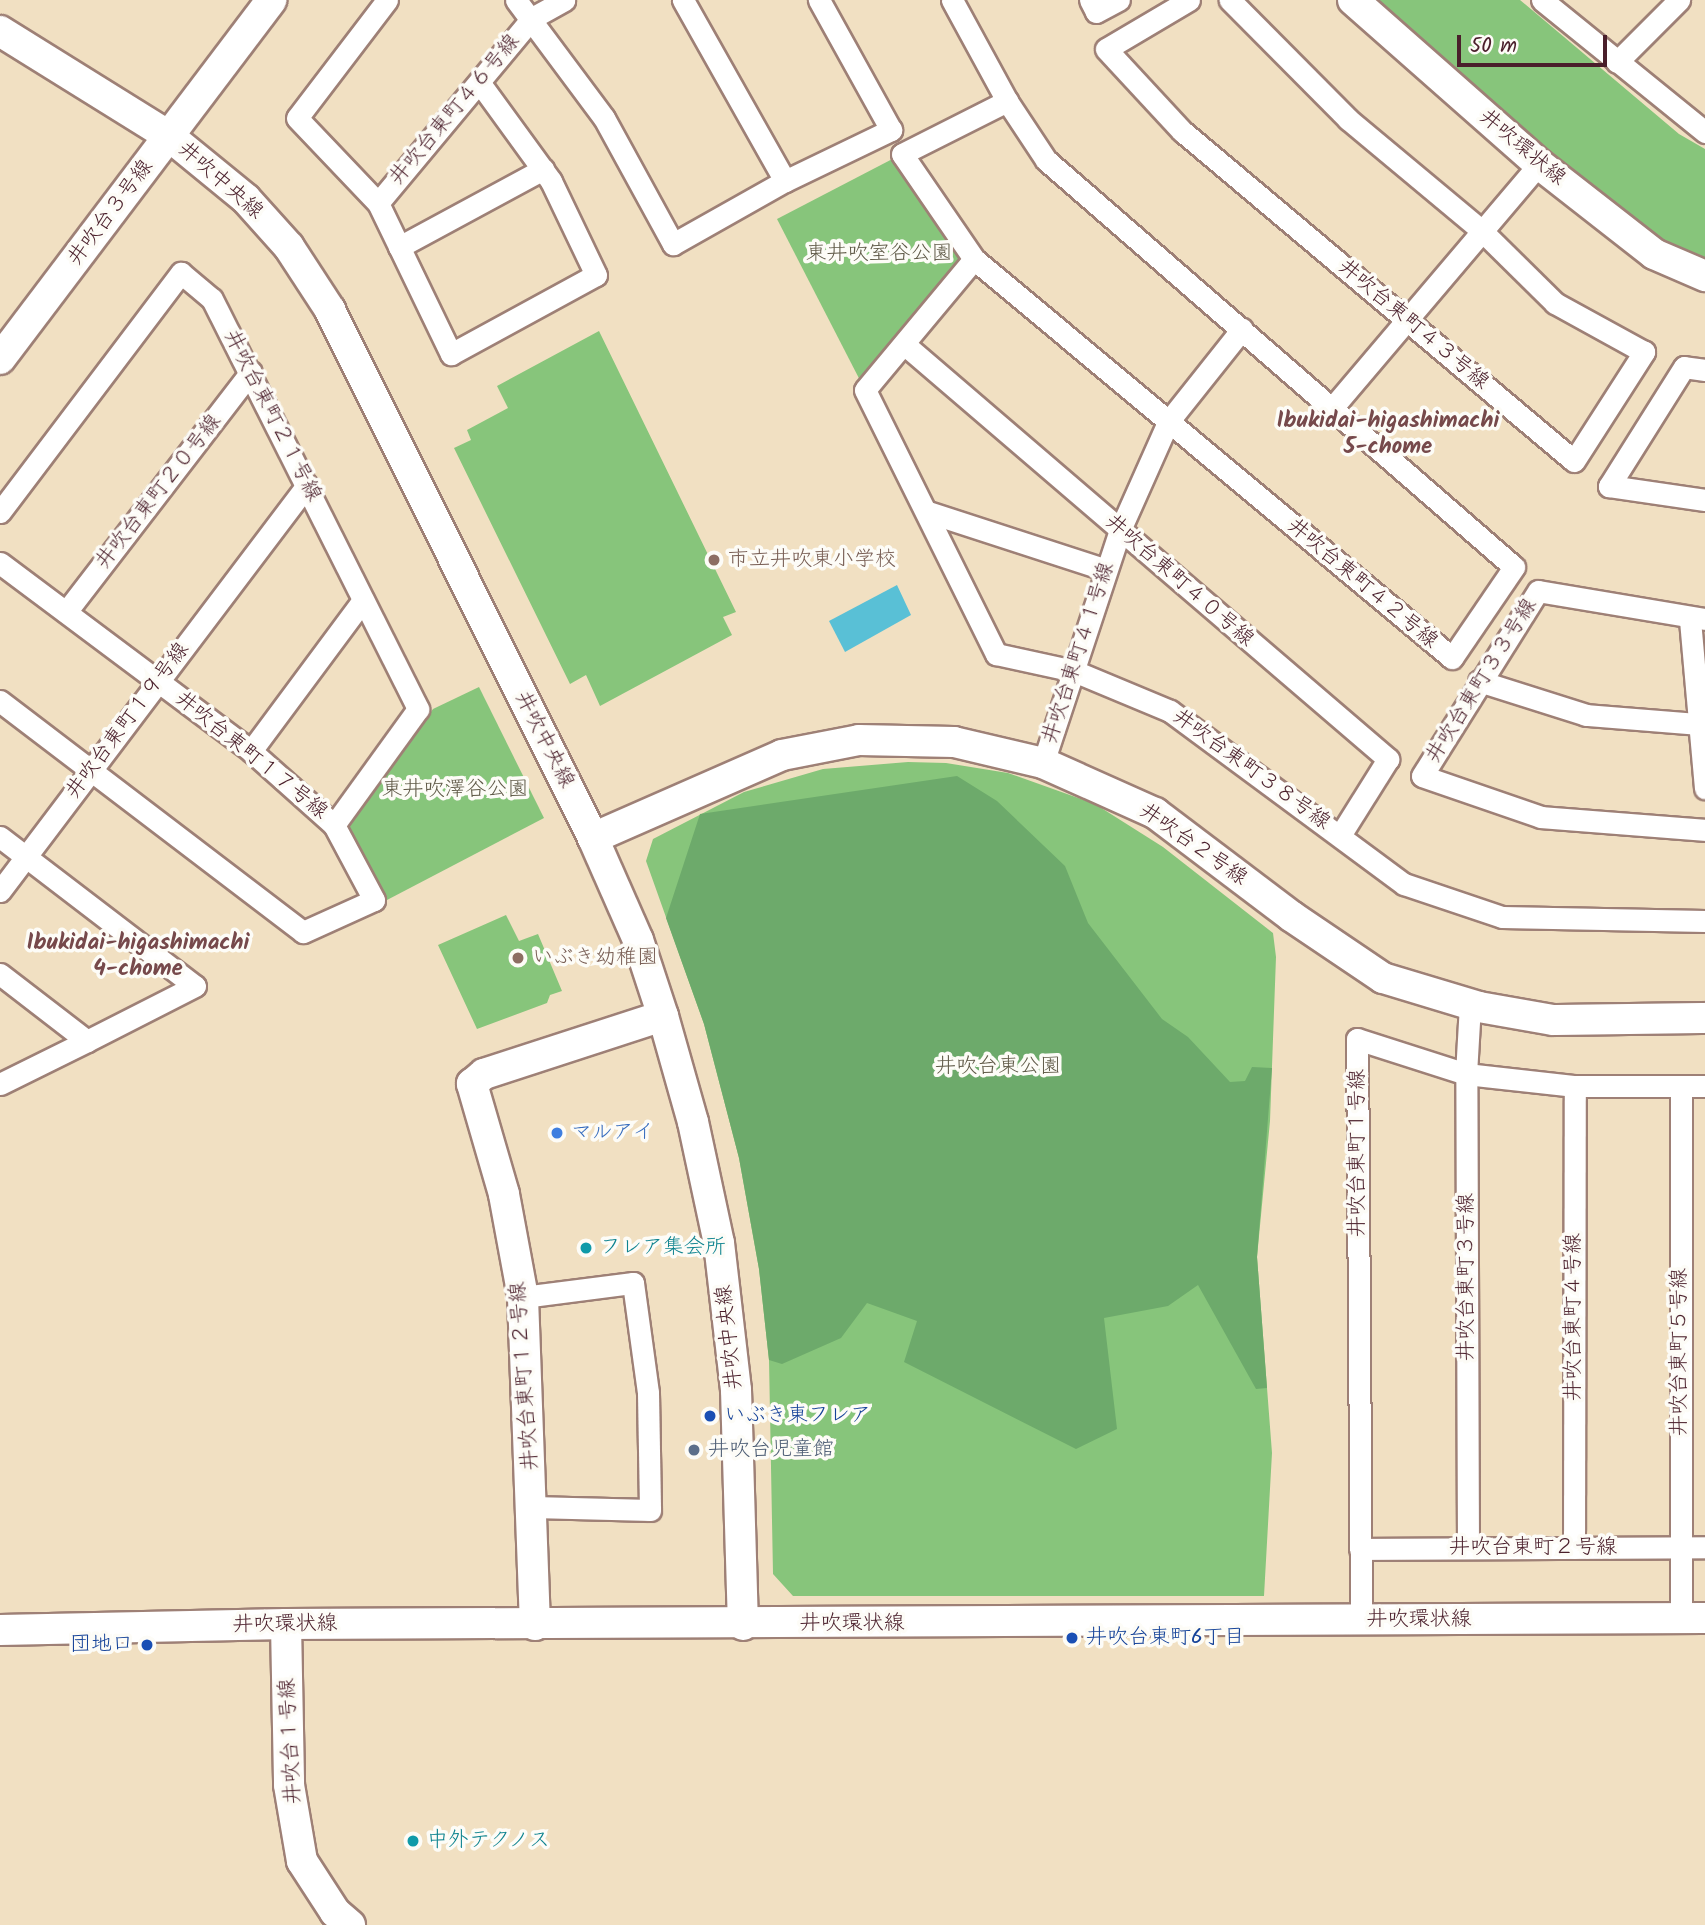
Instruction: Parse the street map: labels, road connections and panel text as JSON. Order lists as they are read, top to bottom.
{
  "streets": {
    "street": [
      "井吹台東町４６号線",
      "井吹環状線",
      "井吹中央線",
      "井吹台３号線",
      "井吹台東町４３号線",
      "井吹台東町２１号線",
      "井吹台東町２０号線",
      "井吹台東町４０号線",
      "井吹台東町４２号線",
      "井吹台東町４１号線",
      "井吹台東町３３号線",
      "井吹台東町１９号線",
      "井吹台東町１７号線",
      "井吹台東町３８号線",
      "井吹台２号線",
      "井吹台東町１号線",
      "井吹台東町３号線",
      "井吹台東町４号線",
      "井吹台東町５号線",
      "井吹台東町１２号線",
      "井吹台東町２号線",
      "井吹台１号線"
    ]
  },
  "crossings": [
    ["井吹環状線", "井吹中央線"],
    ["井吹環状線", "井吹台東町１号線"],
    ["井吹環状線", "井吹台東町５号線"],
    ["井吹環状線", "井吹台東町１２号線"],
    ["井吹環状線", "井吹台１号線"],
    ["井吹中央線", "井吹台３号線"],
    ["井吹中央線", "井吹台２号線"],
    ["井吹中央線", "井吹台東町１２号線"],
    ["井吹台東町２１号線", "井吹台東町２０号線"],
    ["井吹台東町２１号線", "井吹台東町１９号線"],
    ["井吹台東町２１号線", "井吹台東町１７号線"],
    ["井吹台東町２０号線", "井吹台東町１７号線"],
    ["井吹台東町４０号線", "井吹台東町４１号線"],
    ["井吹台東町４０号線", "井吹台東町３８号線"],
    ["井吹台東町４２号線", "井吹台東町４１号線"],
    ["井吹台東町４２号線", "井吹台東町３８号線"],
    ["井吹台東町４１号線", "井吹台東町３８号線"],
    ["井吹台東町４１号線", "井吹台２号線"],
    ["井吹台東町１９号線", "井吹台東町１７号線"],
    ["井吹台２号線", "井吹台東町３号線"],
    ["井吹台東町１号線", "井吹台東町３号線"],
    ["井吹台東町１号線", "井吹台東町４号線"],
    ["井吹台東町１号線", "井吹台東町５号線"],
    ["井吹台東町１号線", "井吹台東町２号線"],
    ["井吹台東町３号線", "井吹台東町２号線"],
    ["井吹台東町４号線", "井吹台東町２号線"],
    ["井吹台東町５号線", "井吹台東町２号線"]
  ],
  "districts": ["Ibukidai-higashimachi 5-chome", "Ibukidai-higashimachi 4-chome"],
  "parks": ["東井吹室谷公園", "東井吹澤谷公園", "井吹台東公園"],
  "places": [
    "市立井吹東小学校",
    "いぶき幼稚園",
    "マルアイ",
    "フレア集会所",
    "いぶき東フレア",
    "井吹台児童館",
    "井吹台東町6丁目",
    "団地口",
    "中外テクノス"
  ],
  "scale_bar": "50 m"
}
